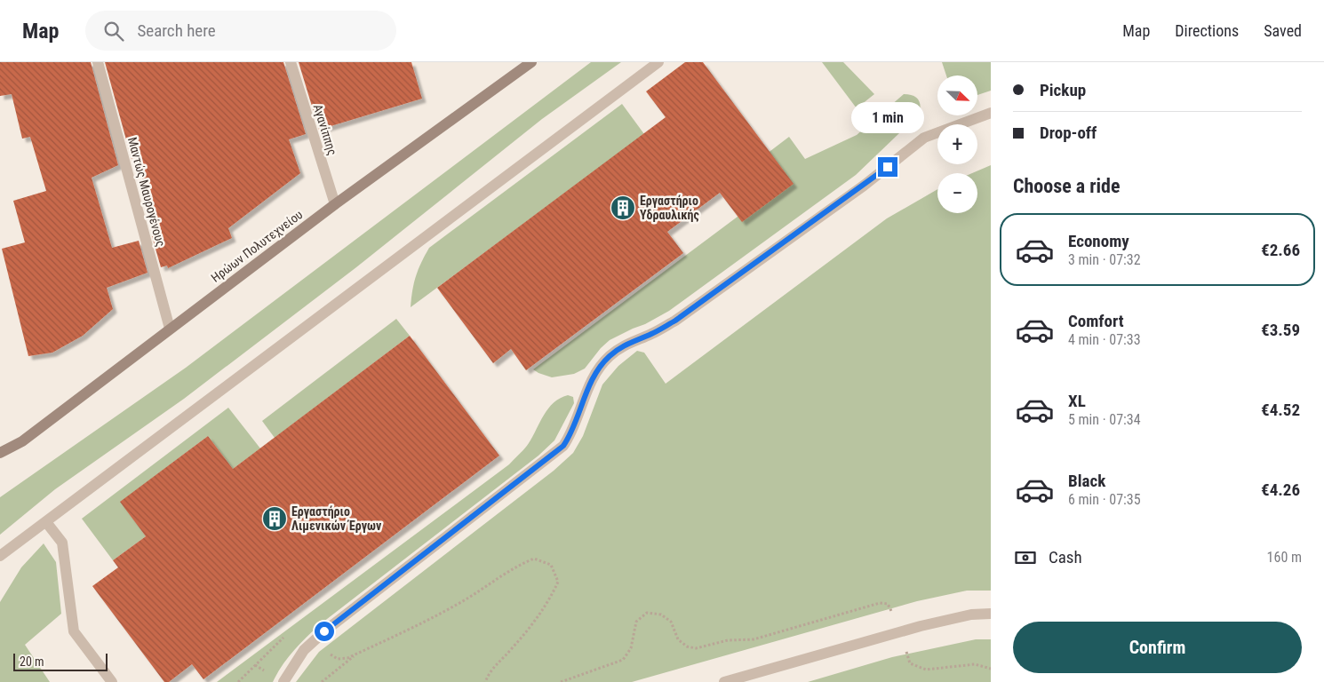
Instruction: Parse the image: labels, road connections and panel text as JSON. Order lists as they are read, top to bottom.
{
  "streets": {
    "street": ["Αγανίππης", "Μαντώς Μαυρογένους", "Ηρώων Πολυτεχνείου"]
  },
  "crossings": [
    ["Αγανίππης", "Ηρώων Πολυτεχνείου"],
    ["Μαντώς Μαυρογένους", "Ηρώων Πολυτεχνείου"]
  ],
  "places": {
    "building": ["Εργαστήριο Υδραυλικής", "Εργαστήριο Λιμενικών Έργων"]
  },
  "scale_bar": "20 m",
  "north": "bottom right",
  "page": {
    "header": "Map",
    "search": "Search here",
    "nav": ["Map", "Directions", "Saved"],
    "banner": ["Pickup", "Drop-off"],
    "map_buttons": ["+", "−"],
    "bubble": "1 min",
    "heading": "Choose a ride",
    "list": [
      {
        "name": "Economy",
        "note": "3 min · 07:32",
        "value": "€2.66"
      },
      {
        "name": "Comfort",
        "note": "4 min · 07:33",
        "value": "€3.59"
      },
      {
        "name": "XL",
        "note": "5 min · 07:34",
        "value": "€4.52"
      },
      {
        "name": "Black",
        "note": "6 min · 07:35",
        "value": "€4.26"
      }
    ],
    "pay": ["Cash", "160 m"],
    "buttons": "Confirm",
    "scale": "20 m"
  }
}
